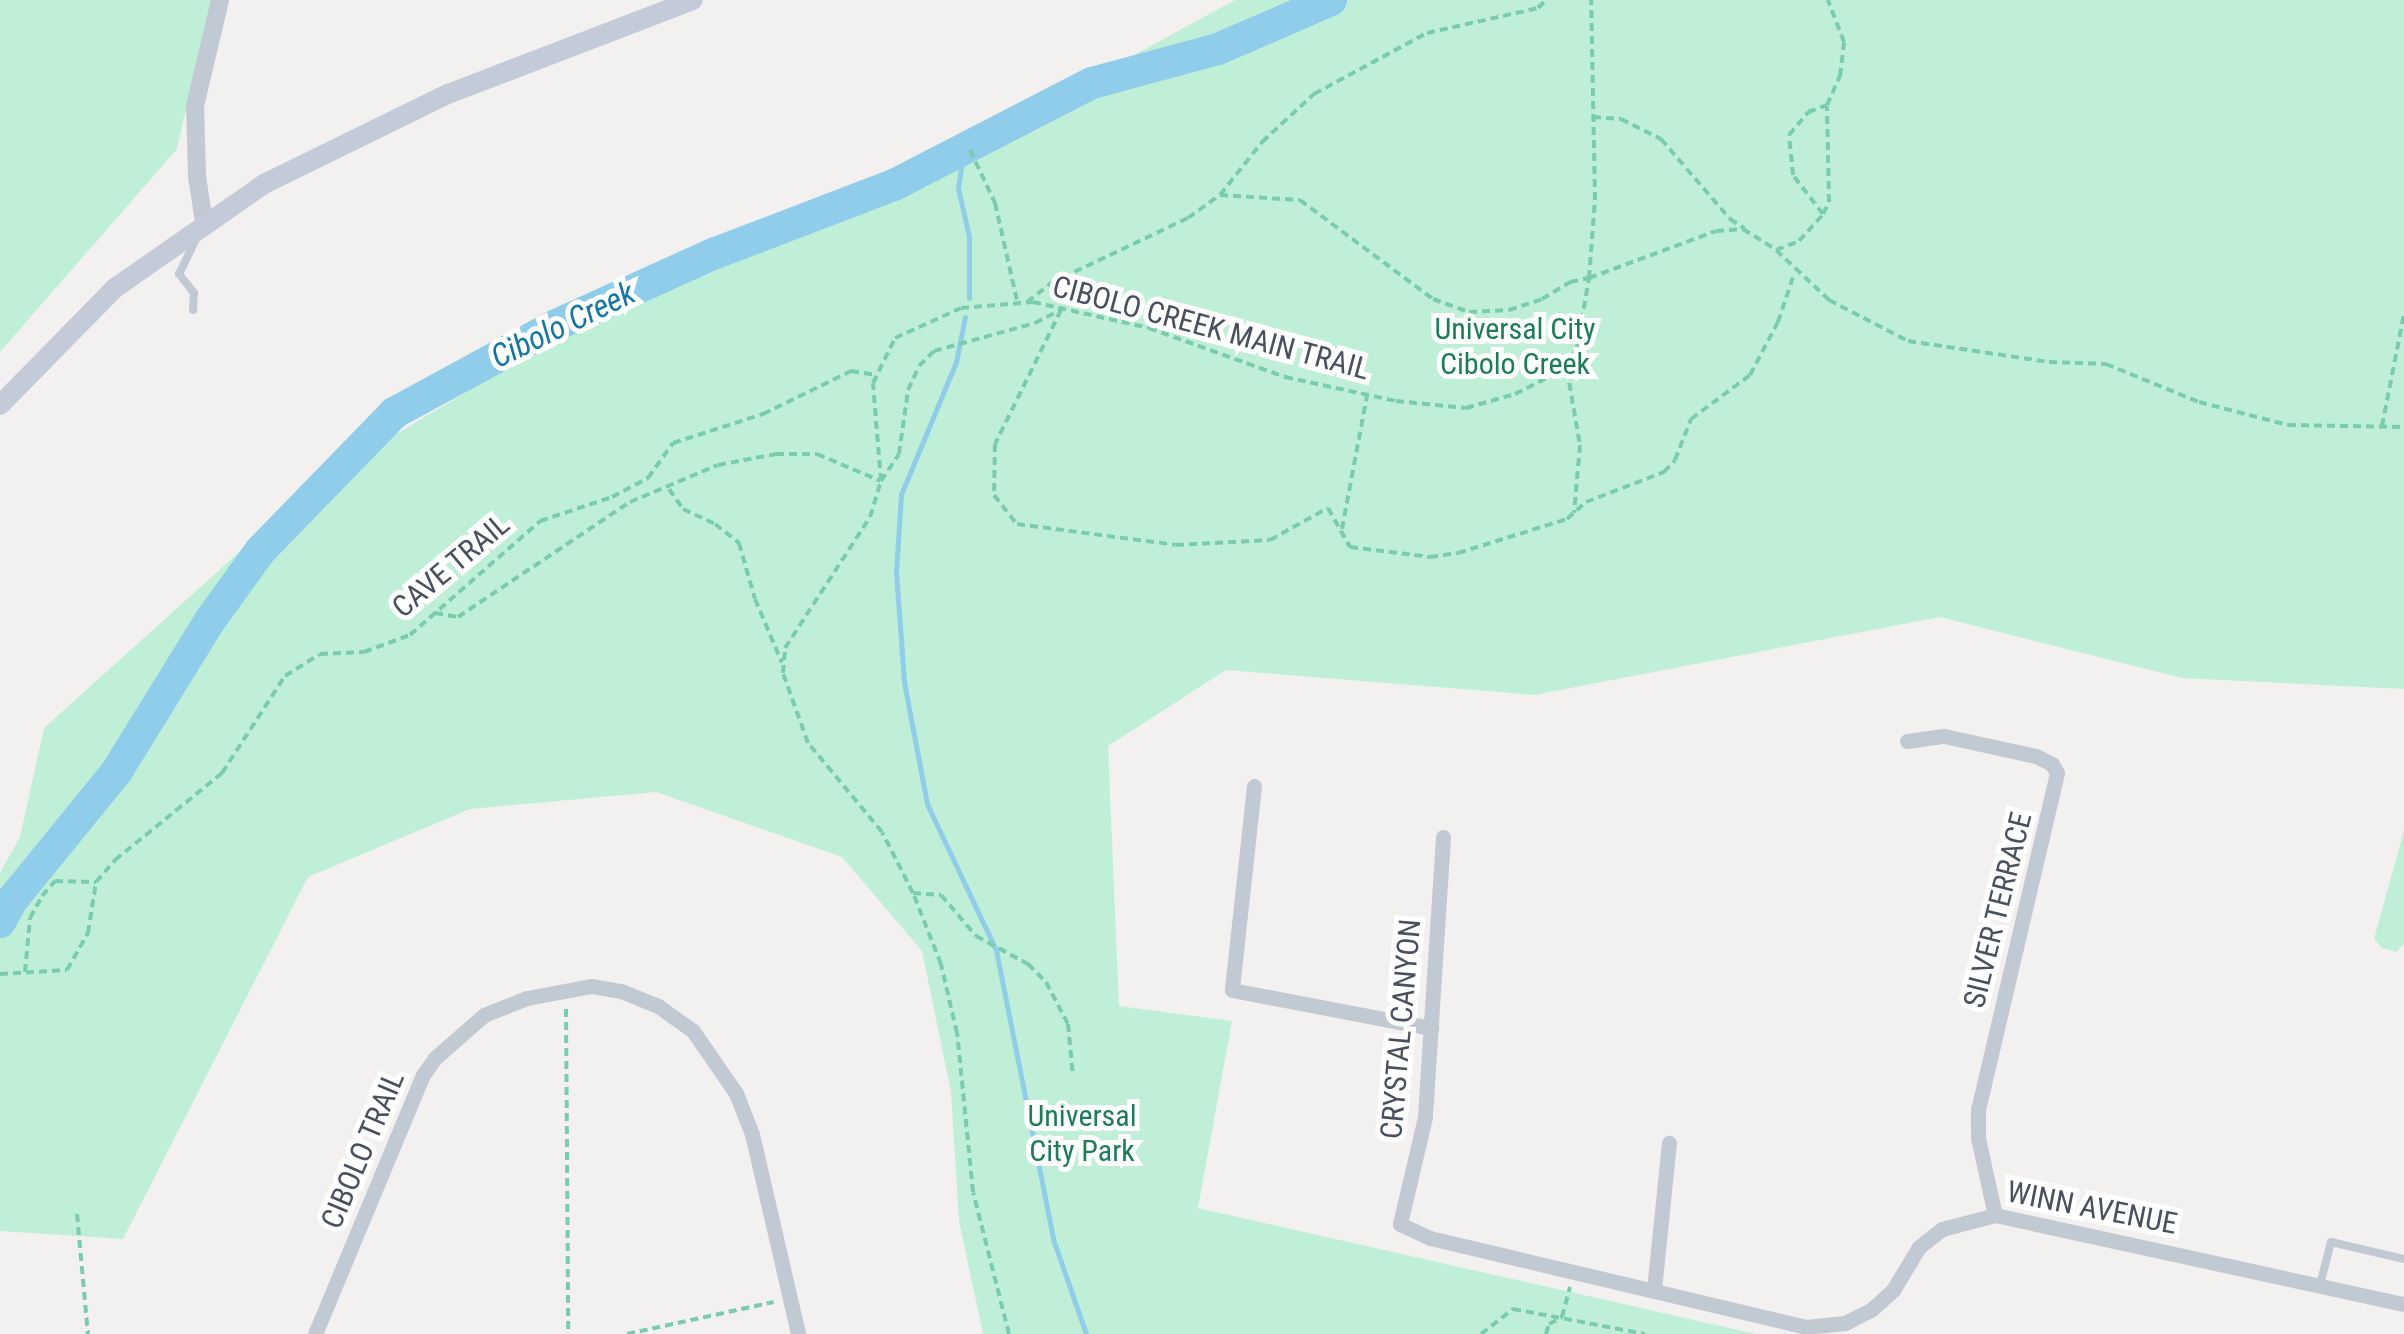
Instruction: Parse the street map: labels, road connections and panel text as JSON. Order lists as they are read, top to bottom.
{
  "streets": {
    "street": [
      "SILVER TERRACE",
      "CRYSTAL CANYON",
      "CIBOLO TRAIL",
      "WINN AVENUE"
    ],
    "path": ["CIBOLO CREEK MAIN TRAIL", "CAVE TRAIL"]
  },
  "crossings": [
    ["CIBOLO CREEK MAIN TRAIL", "CAVE TRAIL"],
    ["SILVER TERRACE", "WINN AVENUE"],
    ["CRYSTAL CANYON", "WINN AVENUE"]
  ],
  "water": ["Cibolo Creek"],
  "parks": ["Universal City Cibolo Creek", "Universal City Park"]
}
